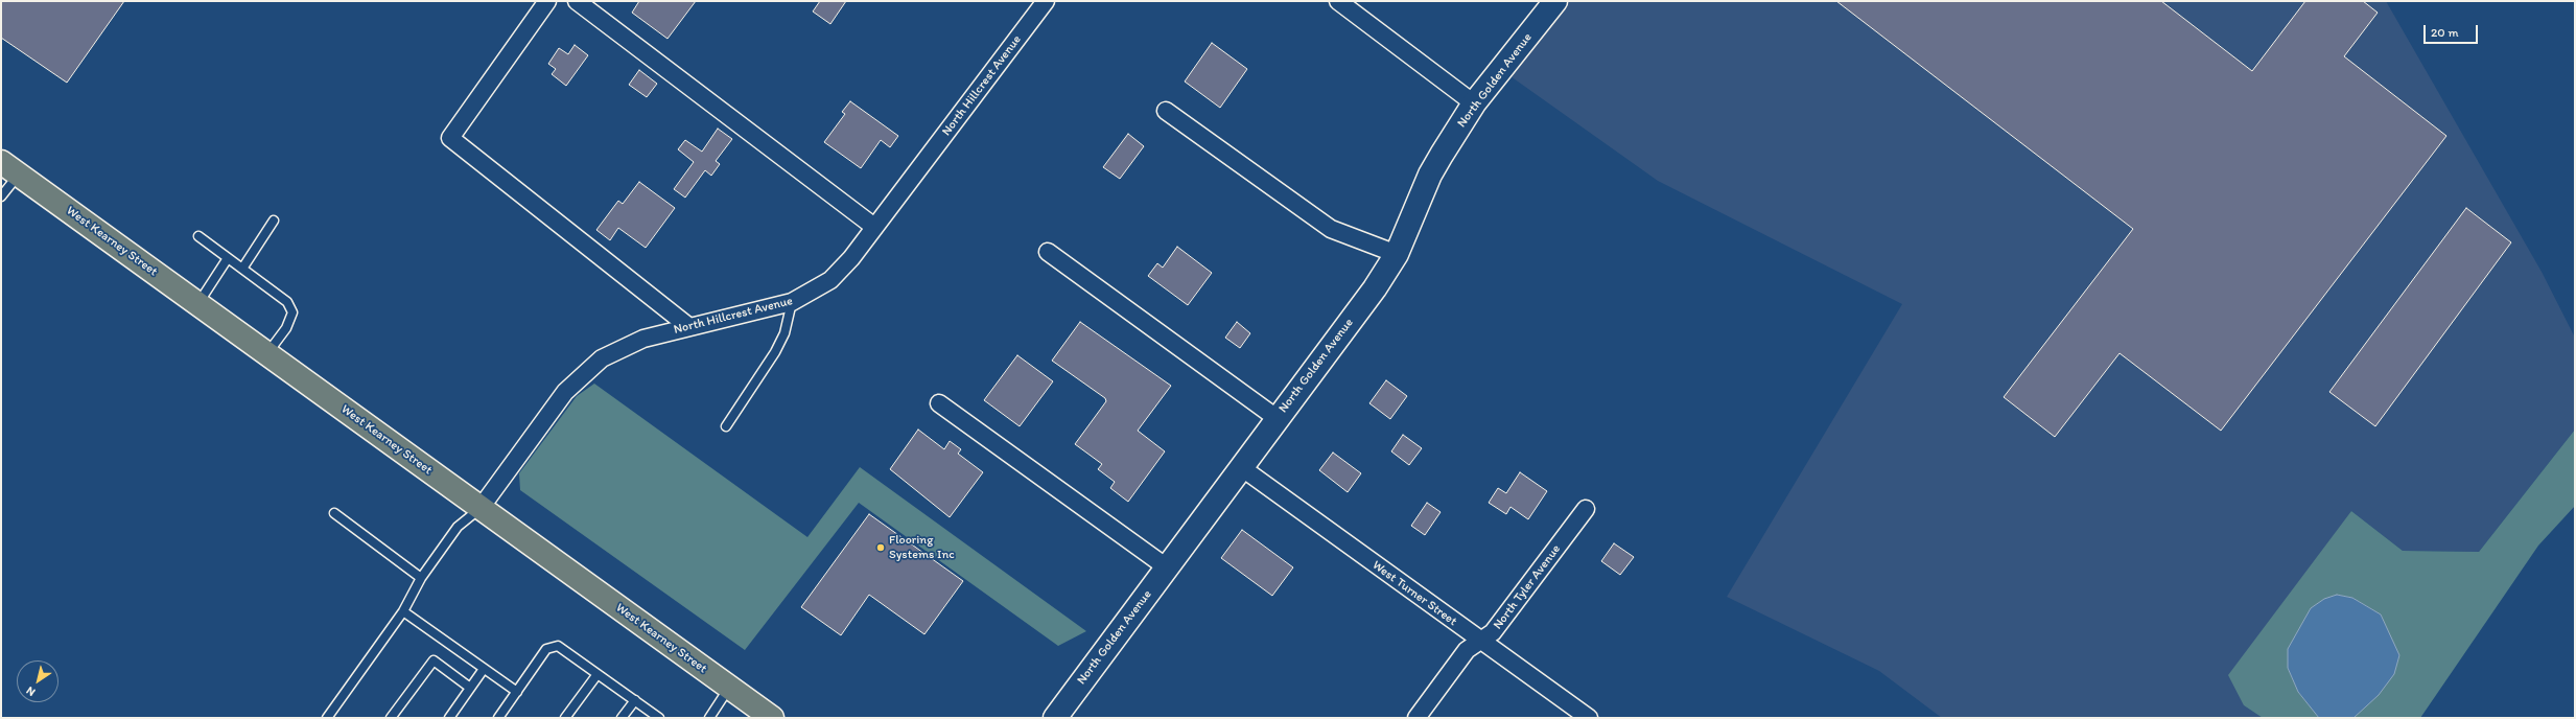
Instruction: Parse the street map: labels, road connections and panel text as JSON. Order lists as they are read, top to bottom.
{
  "streets": {
    "main road": ["West Kearney Street"],
    "street": [
      "North Golden Avenue",
      "North Hillcrest Avenue",
      "North Tyler Avenue",
      "West Turner Street"
    ]
  },
  "crossings": [
    ["North Golden Avenue", "West Turner Street"],
    ["North Hillcrest Avenue", "West Kearney Street"],
    ["North Tyler Avenue", "West Turner Street"]
  ],
  "places": ["Flooring Systems Inc"],
  "scale_bar": "20 m",
  "north": "bottom left"
}
